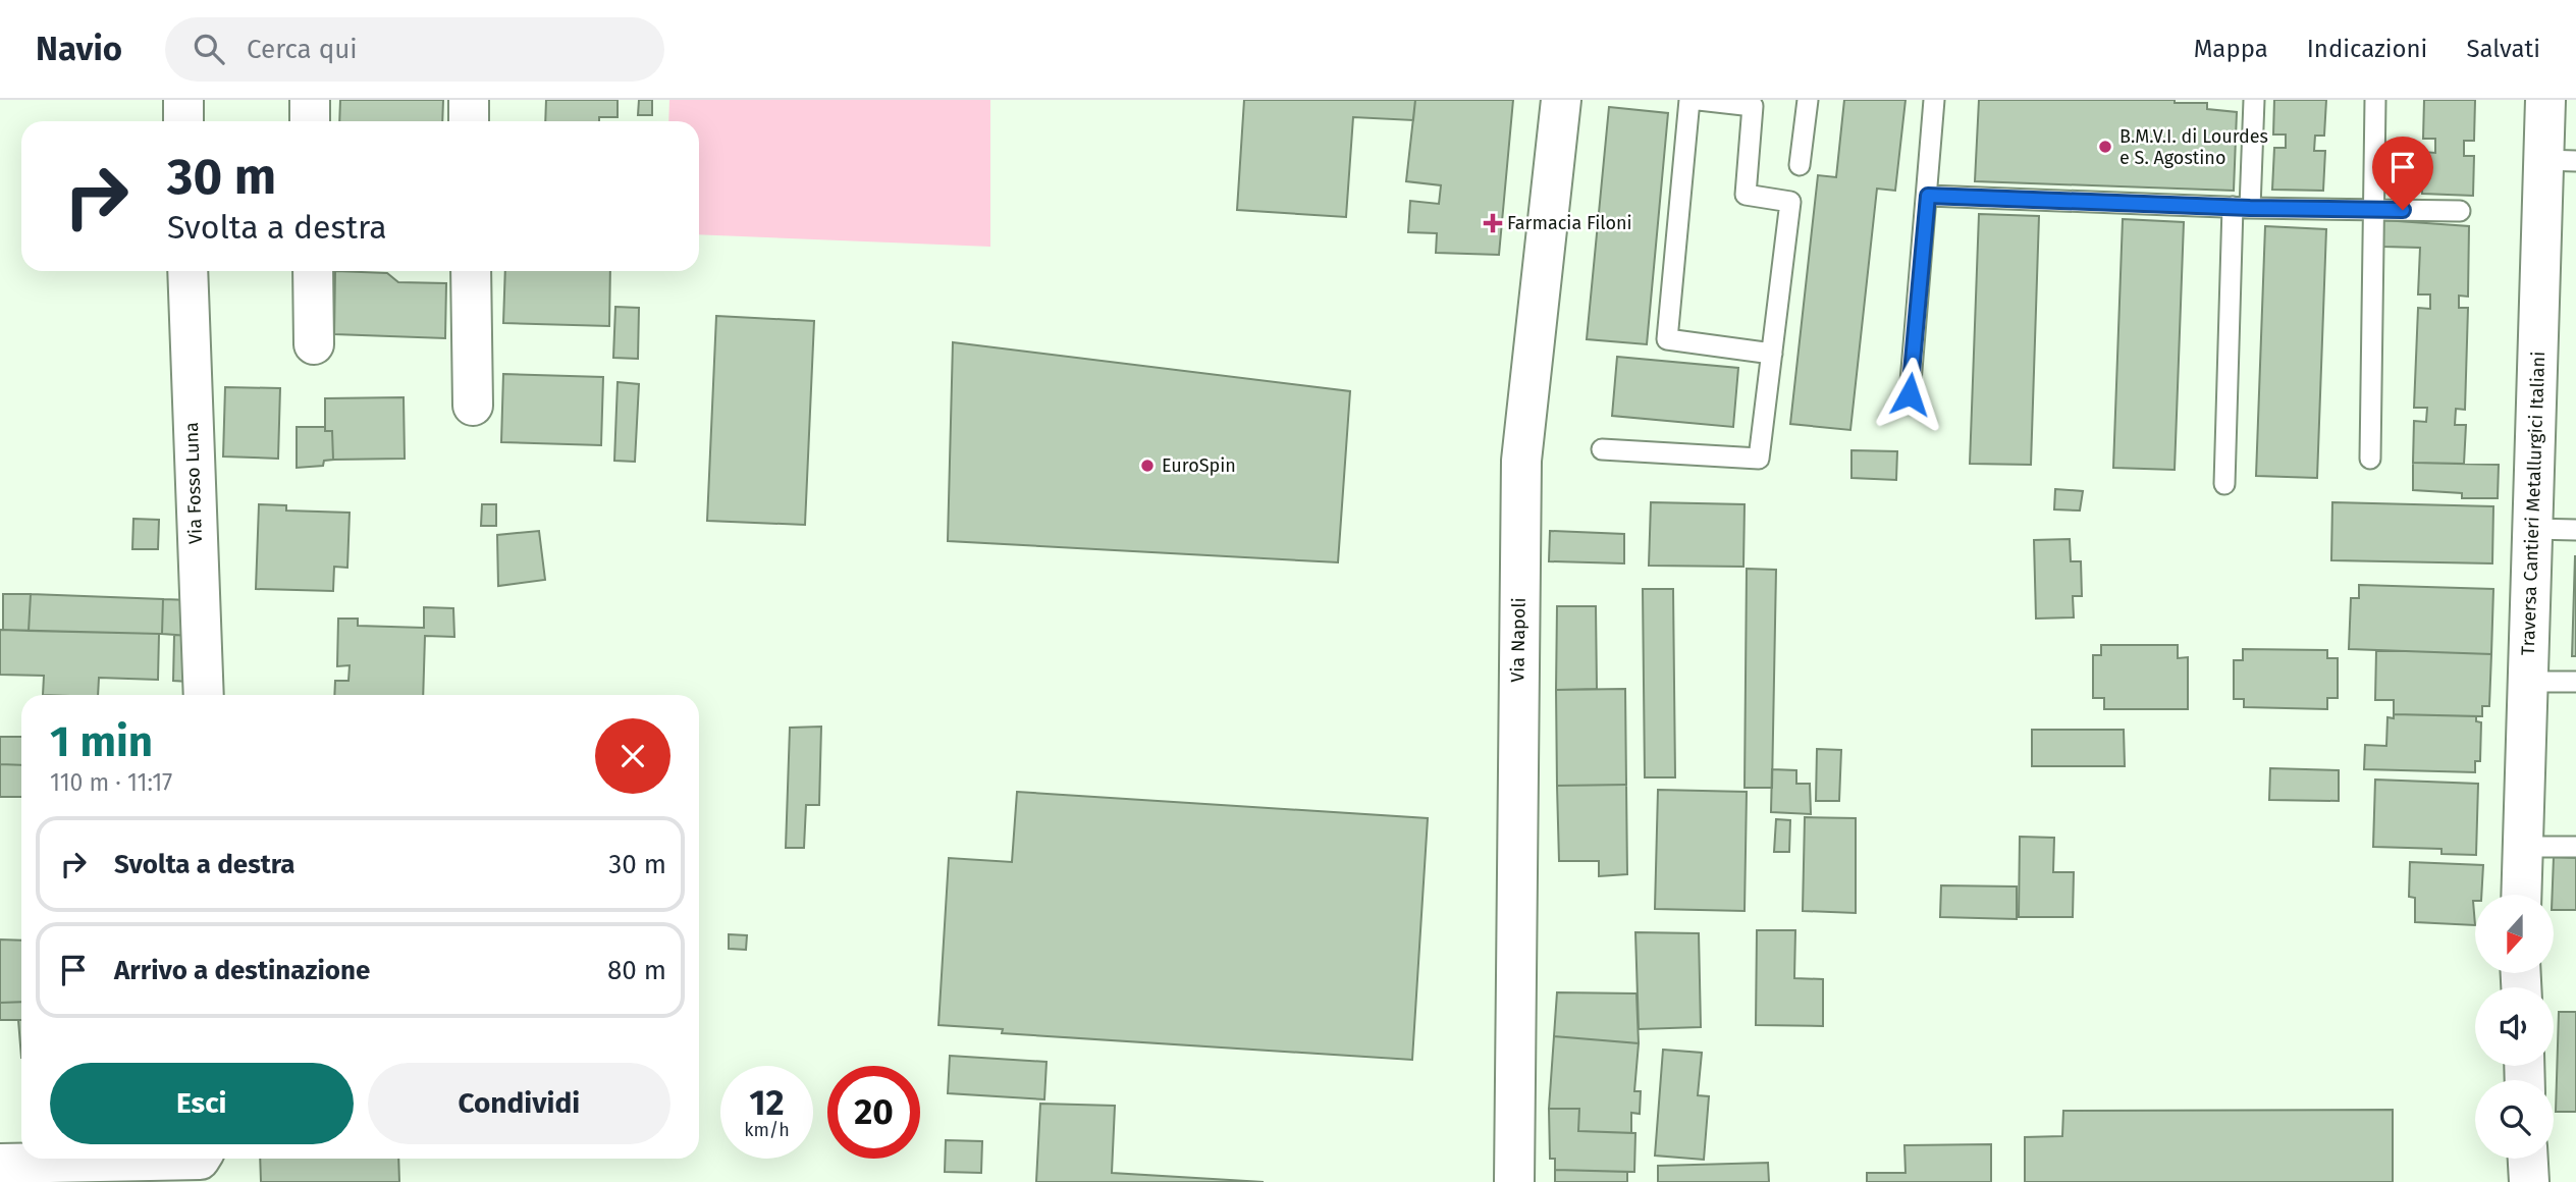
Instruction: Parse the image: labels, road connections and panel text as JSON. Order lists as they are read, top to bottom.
{
  "streets": {
    "street": ["Via Fosso Luna", "Traversa Cantieri Metallurgici Italiani", "Via Napoli"]
  },
  "places": {
    "other": ["B.M.V.I. di Lourdes e S. Agostino", "EuroSpin"],
    "health": ["Farmacia Filoni"]
  },
  "north": "bottom",
  "page": {
    "header": "Navio",
    "search": "Cerca qui",
    "nav": ["Mappa", "Indicazioni", "Salvati"],
    "turn": ["30 m", "Svolta a destra"],
    "heading": ["1 min", "110 m · 11:17"],
    "list": [
      {
        "name": "Svolta a destra",
        "value": "30 m"
      },
      {
        "name": "Arrivo a destinazione",
        "value": "80 m"
      }
    ],
    "buttons": ["Esci", "Condividi"],
    "speed": "12 km/h",
    "limit": "20"
  }
}
